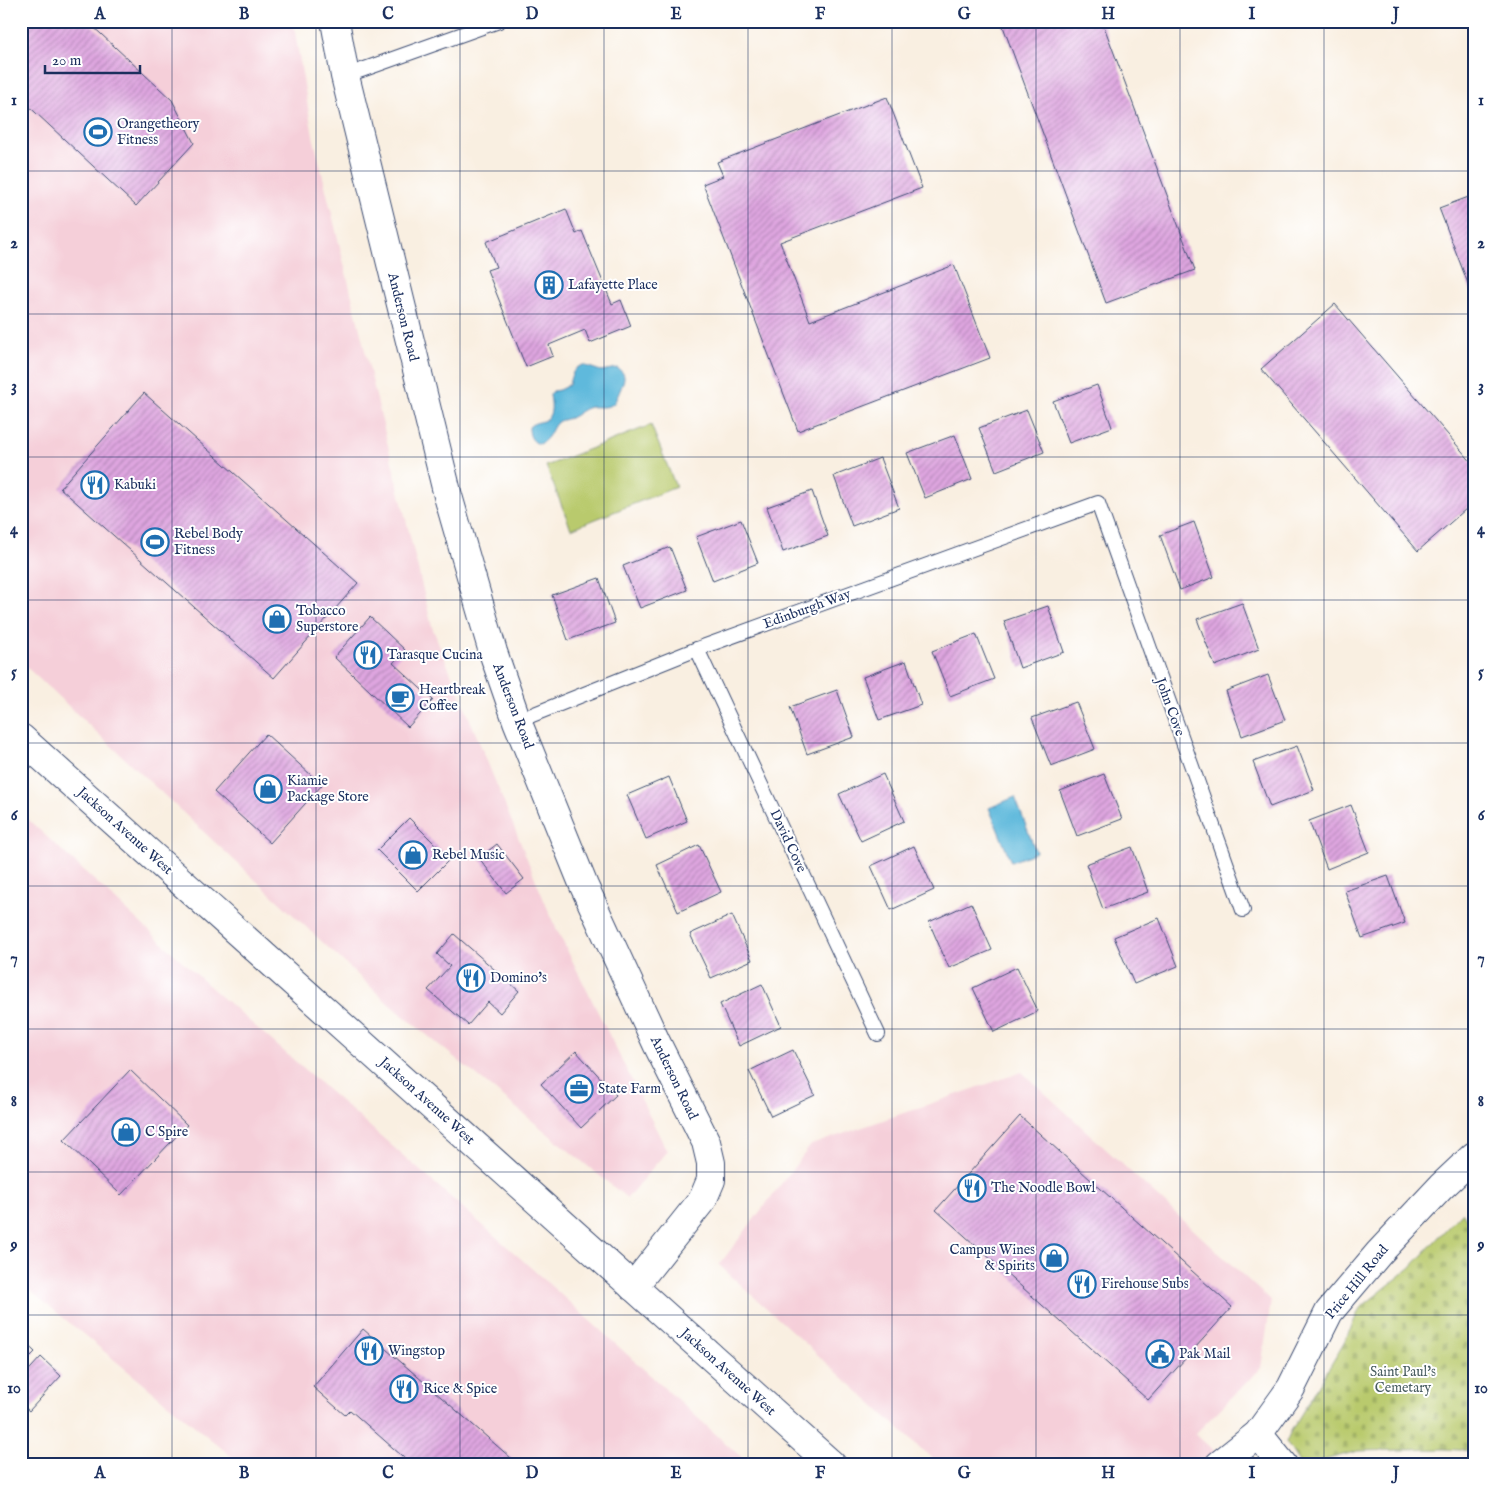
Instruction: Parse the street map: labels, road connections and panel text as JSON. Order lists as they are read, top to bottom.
{
  "streets": {
    "street": ["Anderson Road", "Jackson Avenue West", "Price Hill Road"],
    "lane": ["Edinburgh Way", "John Cove", "David Cove"]
  },
  "crossings": [
    ["Anderson Road", "Edinburgh Way"],
    ["Anderson Road", "Jackson Avenue West"],
    ["Edinburgh Way", "John Cove"],
    ["Edinburgh Way", "David Cove"]
  ],
  "parks": ["Saint Paul's Cemetary"],
  "places": {
    "sports": ["Orangetheory Fitness", "Rebel Body Fitness"],
    "building": ["Lafayette Place"],
    "restaurant": [
      "Kabuki",
      "Tarasque Cucina",
      "Domino's",
      "The Noodle Bowl",
      "Firehouse Subs",
      "Wingstop",
      "Rice & Spice"
    ],
    "shop": [
      "Tobacco Superstore",
      "Kiamie Package Store",
      "Rebel Music",
      "C Spire",
      "Campus Wines & Spirits"
    ],
    "cafe": ["Heartbreak Coffee"],
    "office": ["State Farm"],
    "public building": ["Pak Mail"]
  },
  "scale_bar": "20 m",
  "grid": {
    "columns": [
      "A",
      "B",
      "C",
      "D",
      "E",
      "F",
      "G",
      "H",
      "I",
      "J"
    ],
    "rows": [
      "1",
      "2",
      "3",
      "4",
      "5",
      "6",
      "7",
      "8",
      "9",
      "10"
    ]
  }
}
